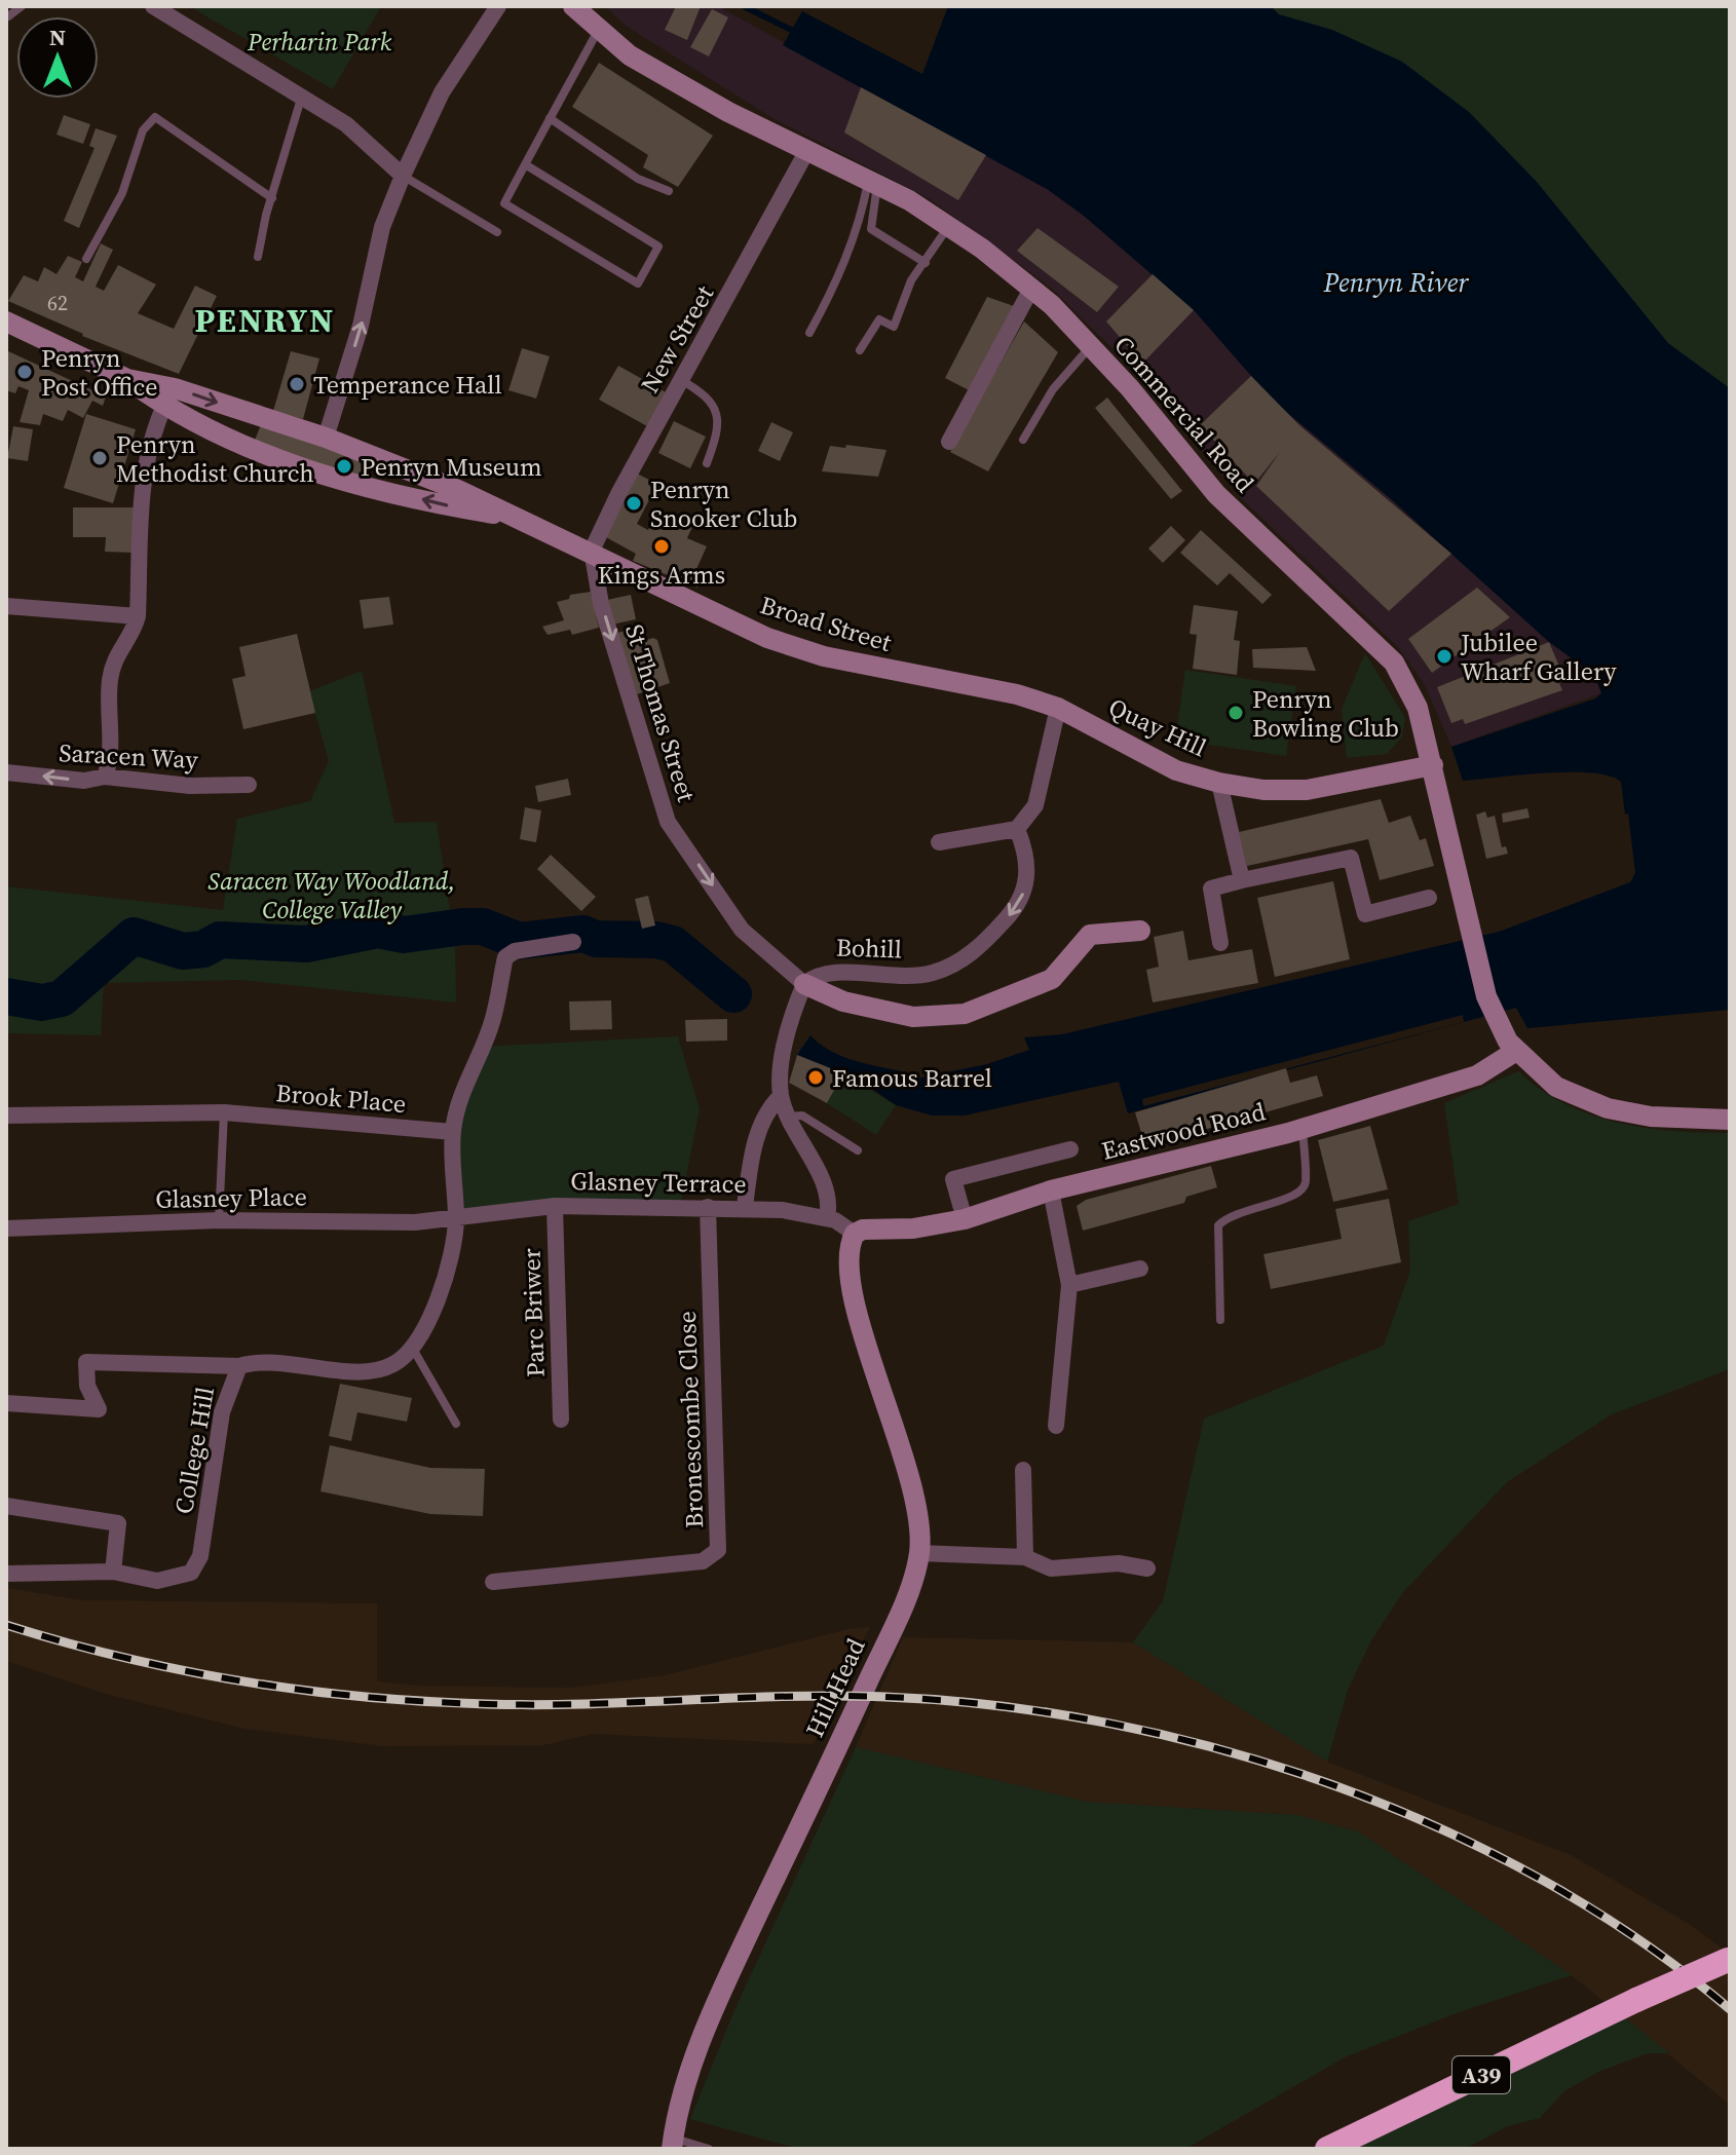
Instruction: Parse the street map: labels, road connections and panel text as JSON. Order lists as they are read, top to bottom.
{
  "streets": {
    "highway": ["A39"],
    "street": [
      "New Street",
      "Commercial Road",
      "Broad Street",
      "St Thomas Street",
      "Quay Hill",
      "Saracen Way",
      "Bohill",
      "Brook Place",
      "Eastwood Road",
      "Glasney Terrace",
      "Glasney Place",
      "Parc Briwer",
      "Bronescombe Close",
      "College Hill",
      "Hill Head"
    ]
  },
  "crossings": [
    ["New Street", "Commercial Road"],
    ["New Street", "Broad Street"],
    ["New Street", "St Thomas Street"],
    ["Commercial Road", "Quay Hill"],
    ["Commercial Road", "Eastwood Road"],
    ["Broad Street", "St Thomas Street"],
    ["Broad Street", "Quay Hill"],
    ["St Thomas Street", "Bohill"],
    ["Brook Place", "College Hill"],
    ["Eastwood Road", "Glasney Terrace"],
    ["Eastwood Road", "Hill Head"],
    ["Glasney Terrace", "Glasney Place"],
    ["Glasney Terrace", "Parc Briwer"],
    ["Glasney Terrace", "Bronescombe Close"],
    ["Glasney Terrace", "College Hill"],
    ["Glasney Terrace", "Hill Head"],
    ["Glasney Place", "College Hill"]
  ],
  "one_way": ["St Thomas Street", "Saracen Way", "Bohill"],
  "districts": ["PENRYN"],
  "water": ["Penryn River"],
  "parks": ["Perharin Park", "Saracen Way Woodland, College Valley"],
  "places": [
    "Penryn Post Office",
    "Temperance Hall",
    "Penryn Methodist Church",
    "Penryn Museum",
    "Penryn Snooker Club",
    "Kings Arms",
    "Jubilee Wharf Gallery",
    "Penryn Bowling Club",
    "Famous Barrel"
  ],
  "house_numbers": ["62"],
  "north": "top"
}
